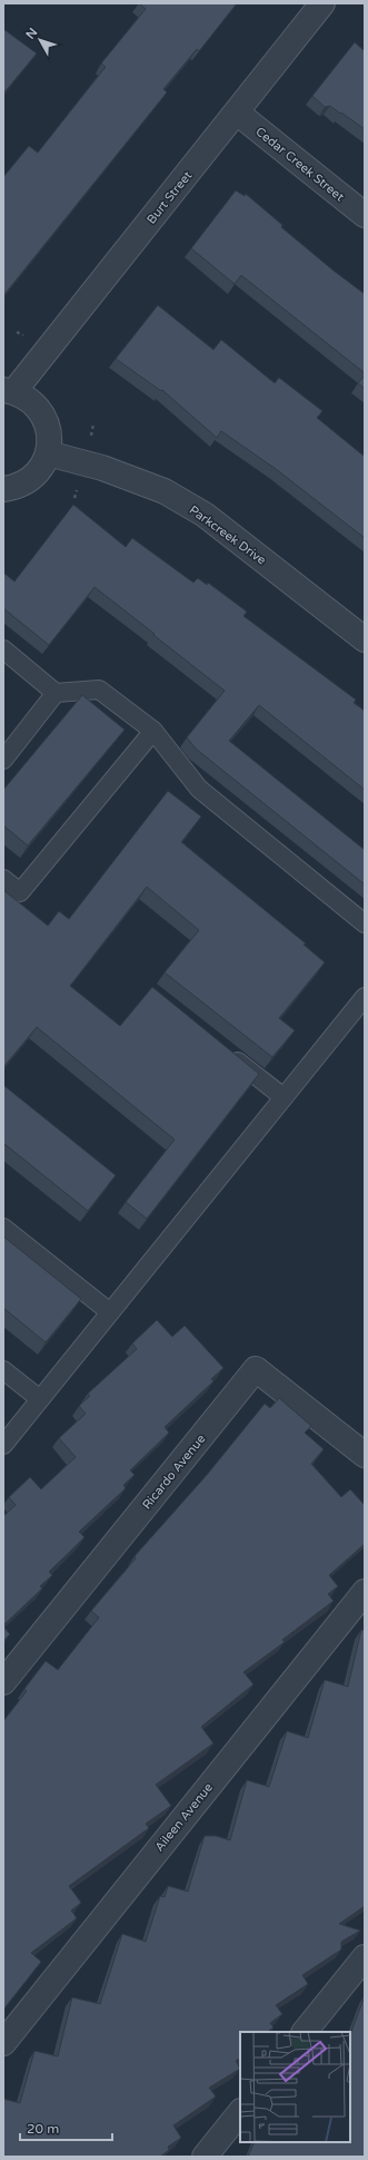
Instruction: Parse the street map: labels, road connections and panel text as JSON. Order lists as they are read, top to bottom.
{
  "streets": {
    "street": [
      "Cedar Creek Street",
      "Burt Street",
      "Parkcreek Drive",
      "Ricardo Avenue",
      "Aileen Avenue"
    ]
  },
  "crossings": [
    ["Cedar Creek Street", "Burt Street"]
  ],
  "scale_bar": "20 m",
  "north": "top left"
}
